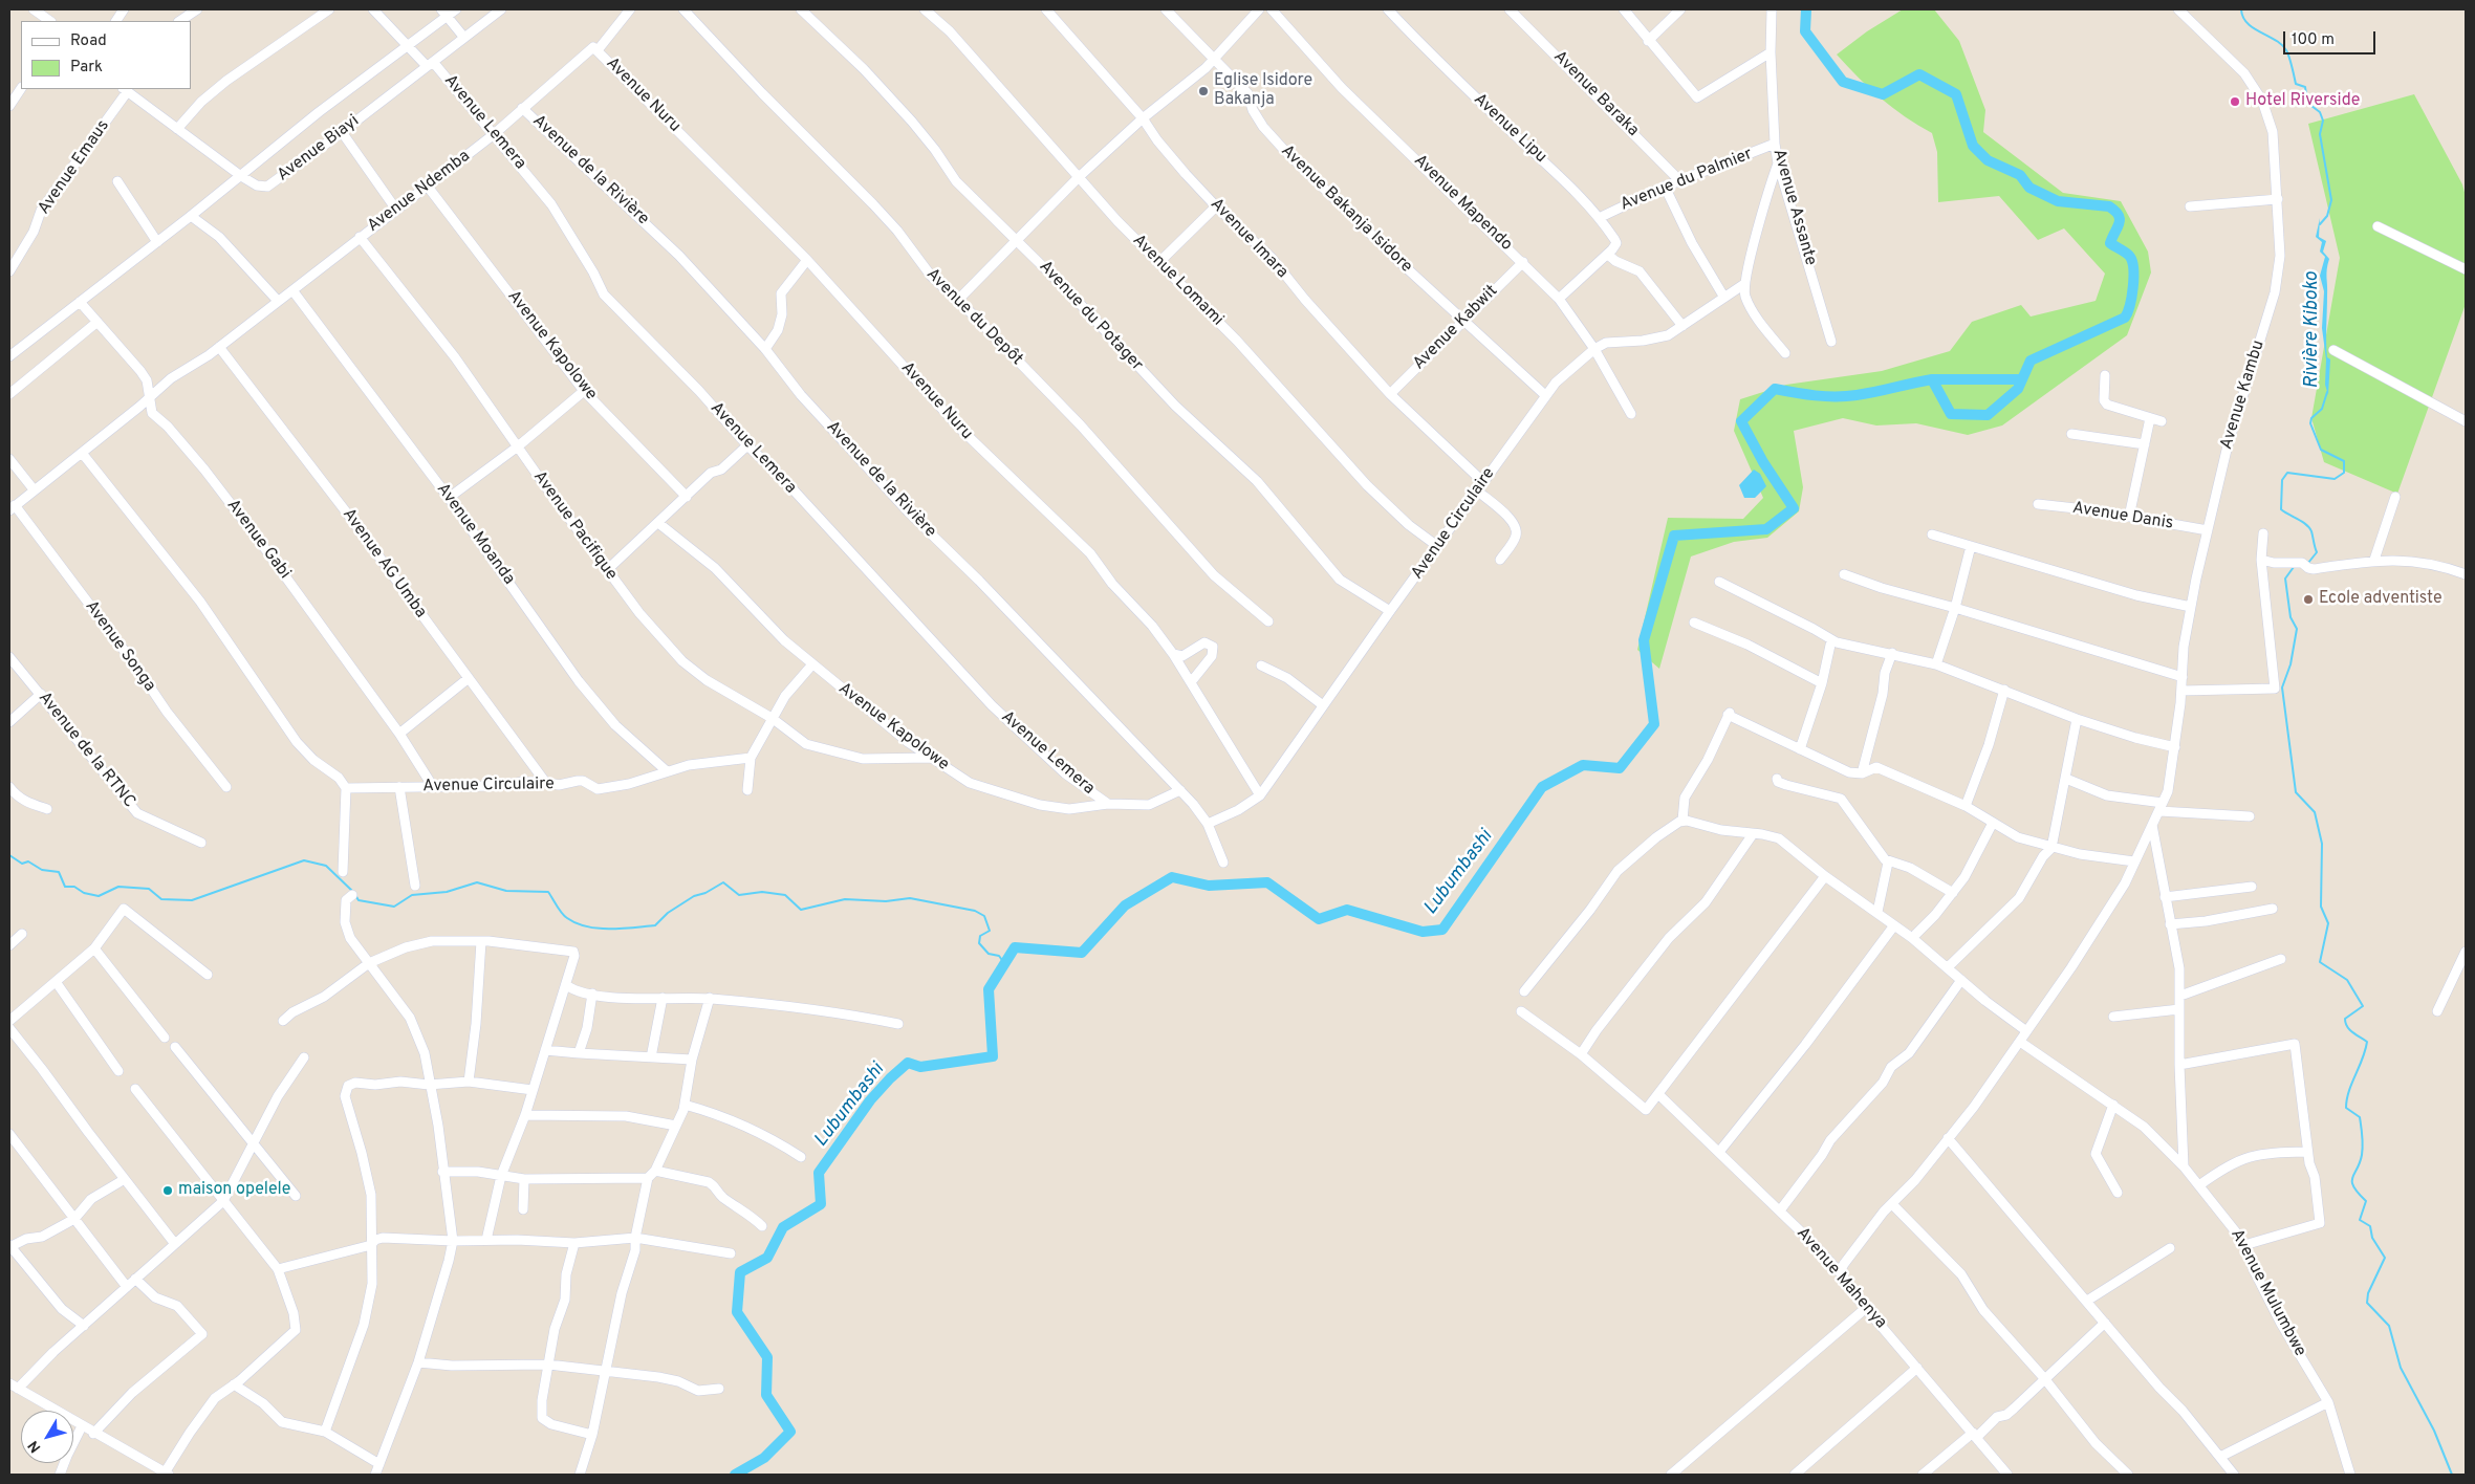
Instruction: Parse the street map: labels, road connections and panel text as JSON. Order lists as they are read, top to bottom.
{
  "streets": {
    "street": [
      "Avenue Baraka",
      "Avenue Nuru",
      "Avenue Lemera",
      "Avenue Lipu",
      "Avenue Biayi",
      "Avenue Emaus",
      "Avenue de la Rivière",
      "Avenue du Palmier",
      "Avenue Ndemba",
      "Avenue Mapendo",
      "Avenue Assante",
      "Avenue Bakanja Isidore",
      "Avenue Imara",
      "Avenue Lomami",
      "Avenue du Potager",
      "Avenue du Depôt",
      "Avenue Kabwit",
      "Avenue Kapolowe",
      "Avenue Kambu",
      "Avenue Danis",
      "Avenue Circulaire",
      "Avenue Pacifique",
      "Avenue Moanda",
      "Avenue Gabi",
      "Avenue AG Umba",
      "Avenue Songa",
      "Avenue de la RTNC",
      "Avenue Mahenya",
      "Avenue Mulumbwe"
    ]
  },
  "crossings": [
    ["Avenue Baraka", "Avenue du Palmier"],
    ["Avenue Nuru", "Avenue Ndemba"],
    ["Avenue Lemera", "Avenue Biayi"],
    ["Avenue Lemera", "Avenue Ndemba"],
    ["Avenue Lemera", "Avenue Kapolowe"],
    ["Avenue Lipu", "Avenue du Palmier"],
    ["Avenue de la Rivière", "Avenue Ndemba"],
    ["Avenue de la Rivière", "Avenue Kapolowe"],
    ["Avenue de la Rivière", "Avenue Circulaire"],
    ["Avenue du Palmier", "Avenue Assante"],
    ["Avenue Ndemba", "Avenue Kapolowe"],
    ["Avenue Ndemba", "Avenue Pacifique"],
    ["Avenue Ndemba", "Avenue Moanda"],
    ["Avenue Ndemba", "Avenue Gabi"],
    ["Avenue Ndemba", "Avenue AG Umba"],
    ["Avenue Ndemba", "Avenue Songa"],
    ["Avenue Mapendo", "Avenue Kabwit"],
    ["Avenue Mapendo", "Avenue Circulaire"],
    ["Avenue Bakanja Isidore", "Avenue Kabwit"],
    ["Avenue Bakanja Isidore", "Avenue Circulaire"],
    ["Avenue Imara", "Avenue Kabwit"],
    ["Avenue Imara", "Avenue Circulaire"],
    ["Avenue Lomami", "Avenue Circulaire"],
    ["Avenue du Potager", "Avenue Circulaire"],
    ["Avenue Kapolowe", "Avenue Pacifique"],
    ["Avenue Kambu", "Avenue Danis"],
    ["Avenue Kambu", "Avenue Mahenya"],
    ["Avenue Kambu", "Avenue Mulumbwe"],
    ["Avenue Circulaire", "Avenue Moanda"],
    ["Avenue Circulaire", "Avenue Gabi"],
    ["Avenue Circulaire", "Avenue AG Umba"]
  ],
  "water": ["Rivière Kiboko", "Lubumbashi"],
  "places": [
    "Eglise Isidore Bakanja",
    "Hotel Riverside",
    "Ecole adventiste",
    "maison opelele"
  ],
  "legend": ["Road", "Park"],
  "scale_bar": "100 m",
  "north": "bottom left"
}
